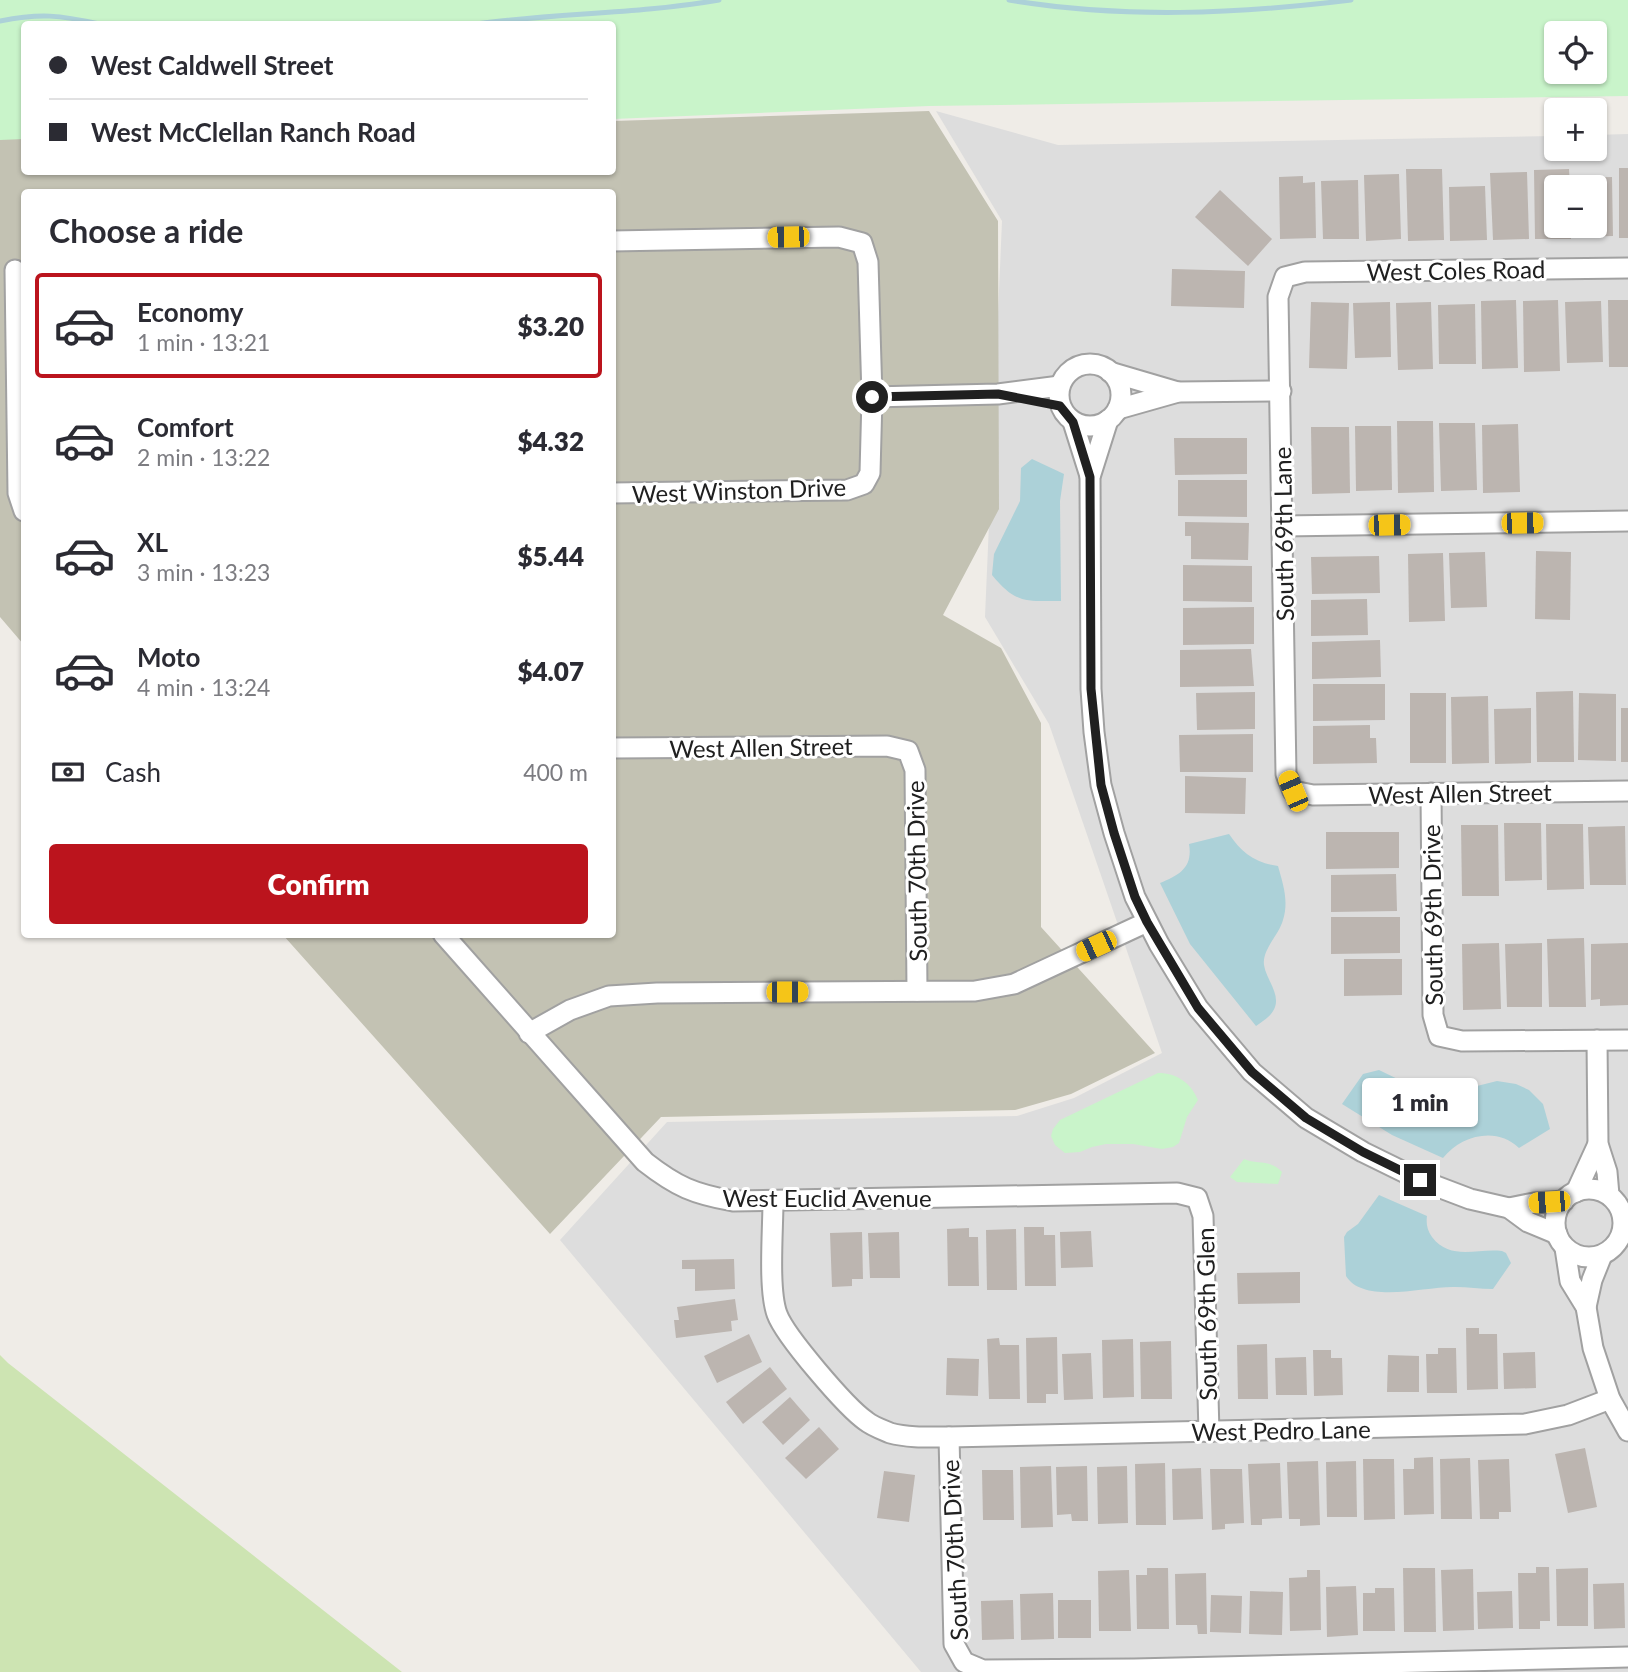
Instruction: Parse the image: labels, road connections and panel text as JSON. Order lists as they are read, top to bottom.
{
  "streets": {
    "street": [
      "West Coles Road",
      "West Winston Drive",
      "South 69th Lane",
      "West Allen Street",
      "South 70th Drive",
      "South 69th Drive",
      "West Euclid Avenue",
      "South 69th Glen",
      "West Pedro Lane"
    ]
  },
  "crossings": [
    ["West Coles Road", "South 69th Lane"],
    ["South 69th Lane", "West Allen Street"],
    ["West Allen Street", "South 70th Drive"],
    ["West Allen Street", "South 69th Drive"],
    ["South 70th Drive", "West Pedro Lane"],
    ["West Euclid Avenue", "South 69th Glen"],
    ["West Euclid Avenue", "West Pedro Lane"],
    ["South 69th Glen", "West Pedro Lane"]
  ],
  "page": {
    "map_buttons": ["+", "−"],
    "banner": ["West Caldwell Street", "West McClellan Ranch Road"],
    "heading": "Choose a ride",
    "list": [
      {
        "name": "Economy",
        "note": "1 min · 13:21",
        "value": "$3.20"
      },
      {
        "name": "Comfort",
        "note": "2 min · 13:22",
        "value": "$4.32"
      },
      {
        "name": "XL",
        "note": "3 min · 13:23",
        "value": "$5.44"
      },
      {
        "name": "Moto",
        "note": "4 min · 13:24",
        "value": "$4.07"
      }
    ],
    "pay": ["Cash", "400 m"],
    "buttons": "Confirm",
    "bubble": "1 min"
  }
}
